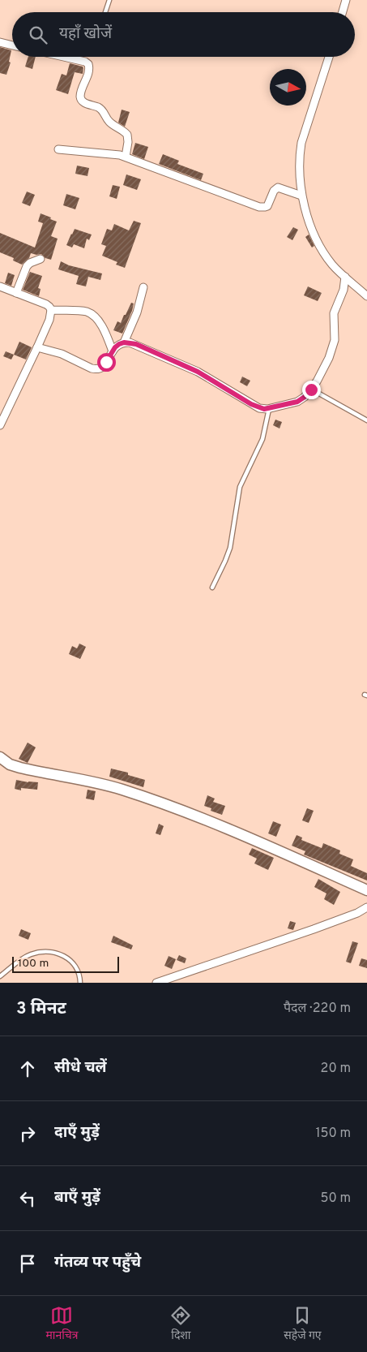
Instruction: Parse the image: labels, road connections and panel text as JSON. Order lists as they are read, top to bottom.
{
  "scale_bar": "100 m",
  "north": "right",
  "page": {
    "search": "यहाँ खोजें",
    "scale": "100 m",
    "heading": ["3 मिनट", "पैदल · 220 m"],
    "list": [
      ["सीधे चलें", "20 m"],
      ["दाएँ मुड़ें", "150 m"],
      ["बाएँ मुड़ें", "50 m"],
      "गंतव्य पर पहुँचे"
    ],
    "nav": ["मानचित्र", "दिशा", "सहेजे गए"]
  }
}
